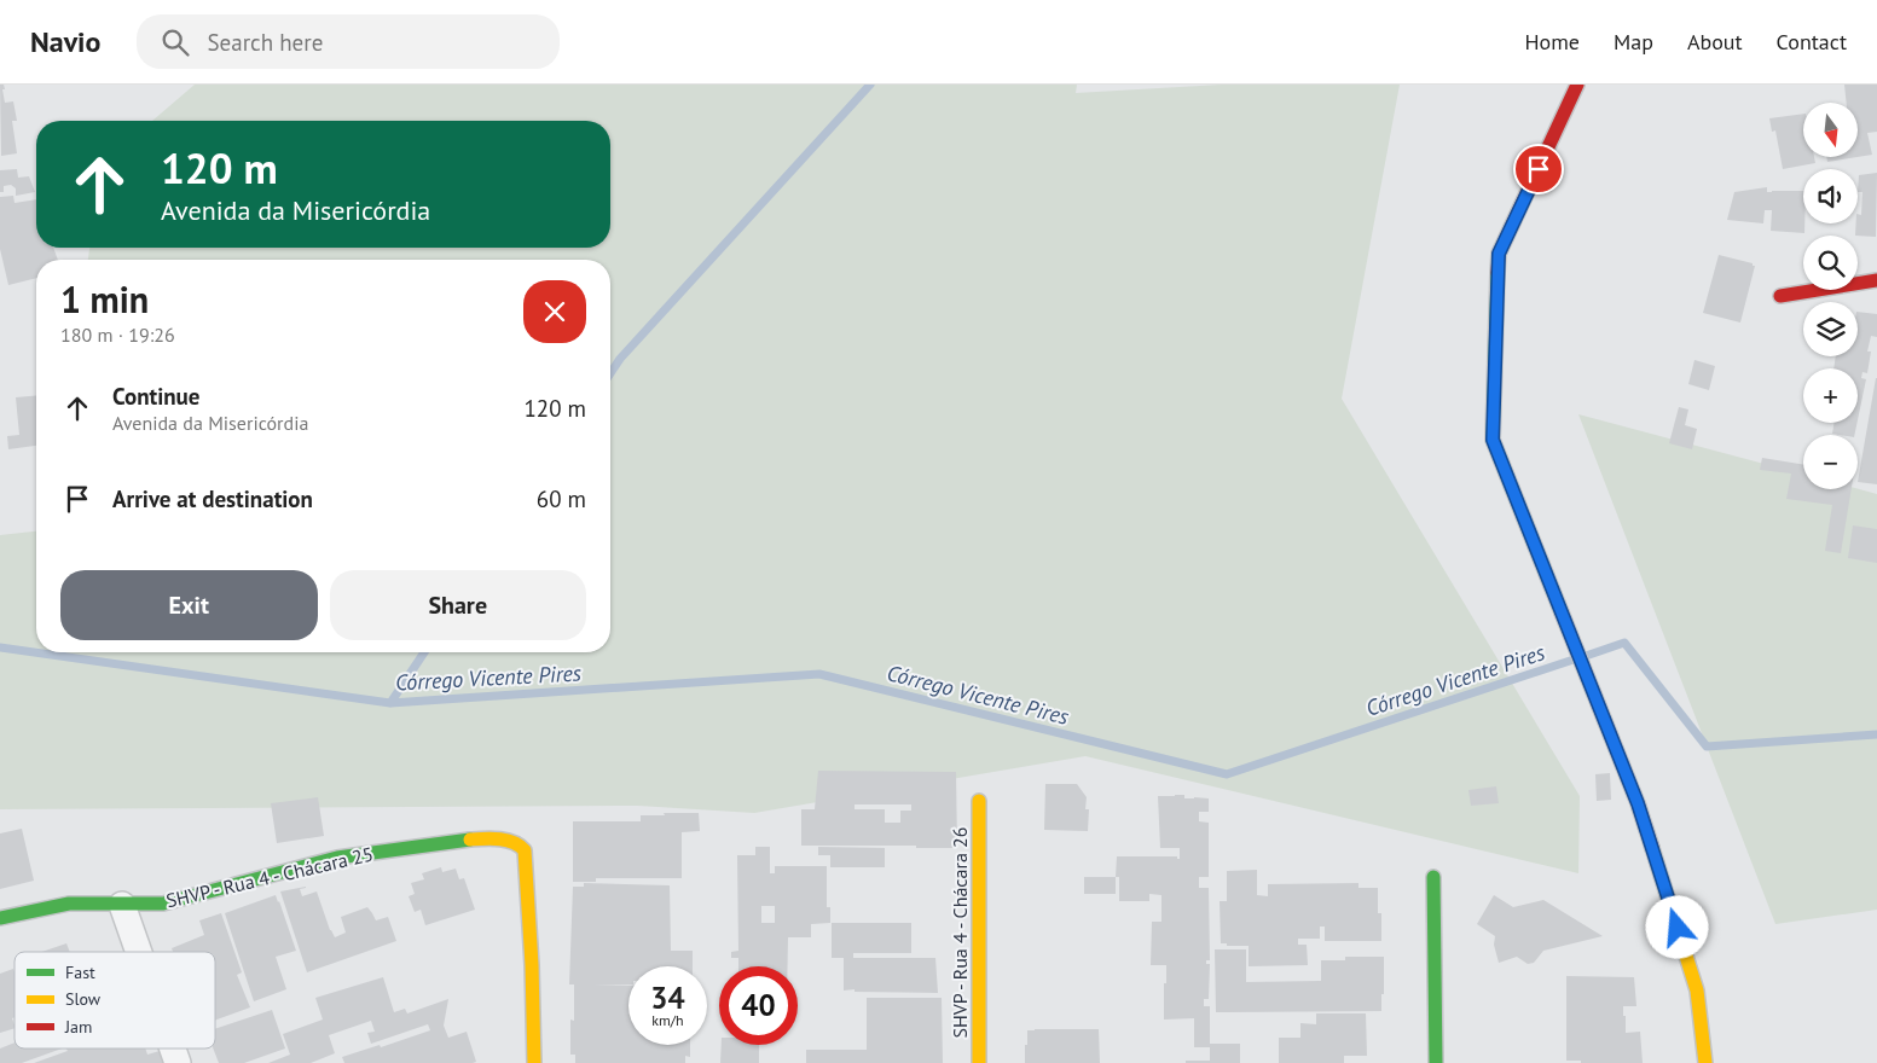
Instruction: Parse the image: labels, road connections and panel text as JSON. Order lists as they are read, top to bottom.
{
  "streets": {
    "street": ["SHVP - Rua 4 - Chácara 25", "SHVP - Rua 4 - Chácara 26"]
  },
  "water": ["Córrego Vicente Pires"],
  "legend": ["Fast", "Slow", "Jam"],
  "north": "bottom",
  "page": {
    "header": "Navio",
    "search": "Search here",
    "nav": [
      "Home",
      "Map",
      "About",
      "Contact"
    ],
    "map_buttons": ["+", "−"],
    "turn": ["120 m", "Avenida da Misericórdia"],
    "heading": ["1 min", "180 m · 19:26"],
    "list": [
      {
        "name": "Continue",
        "note": "Avenida da Misericórdia",
        "value": "120 m"
      },
      {
        "name": "Arrive at destination",
        "value": "60 m"
      }
    ],
    "buttons": ["Exit", "Share"],
    "speed": "34 km/h",
    "limit": "40"
  }
}
